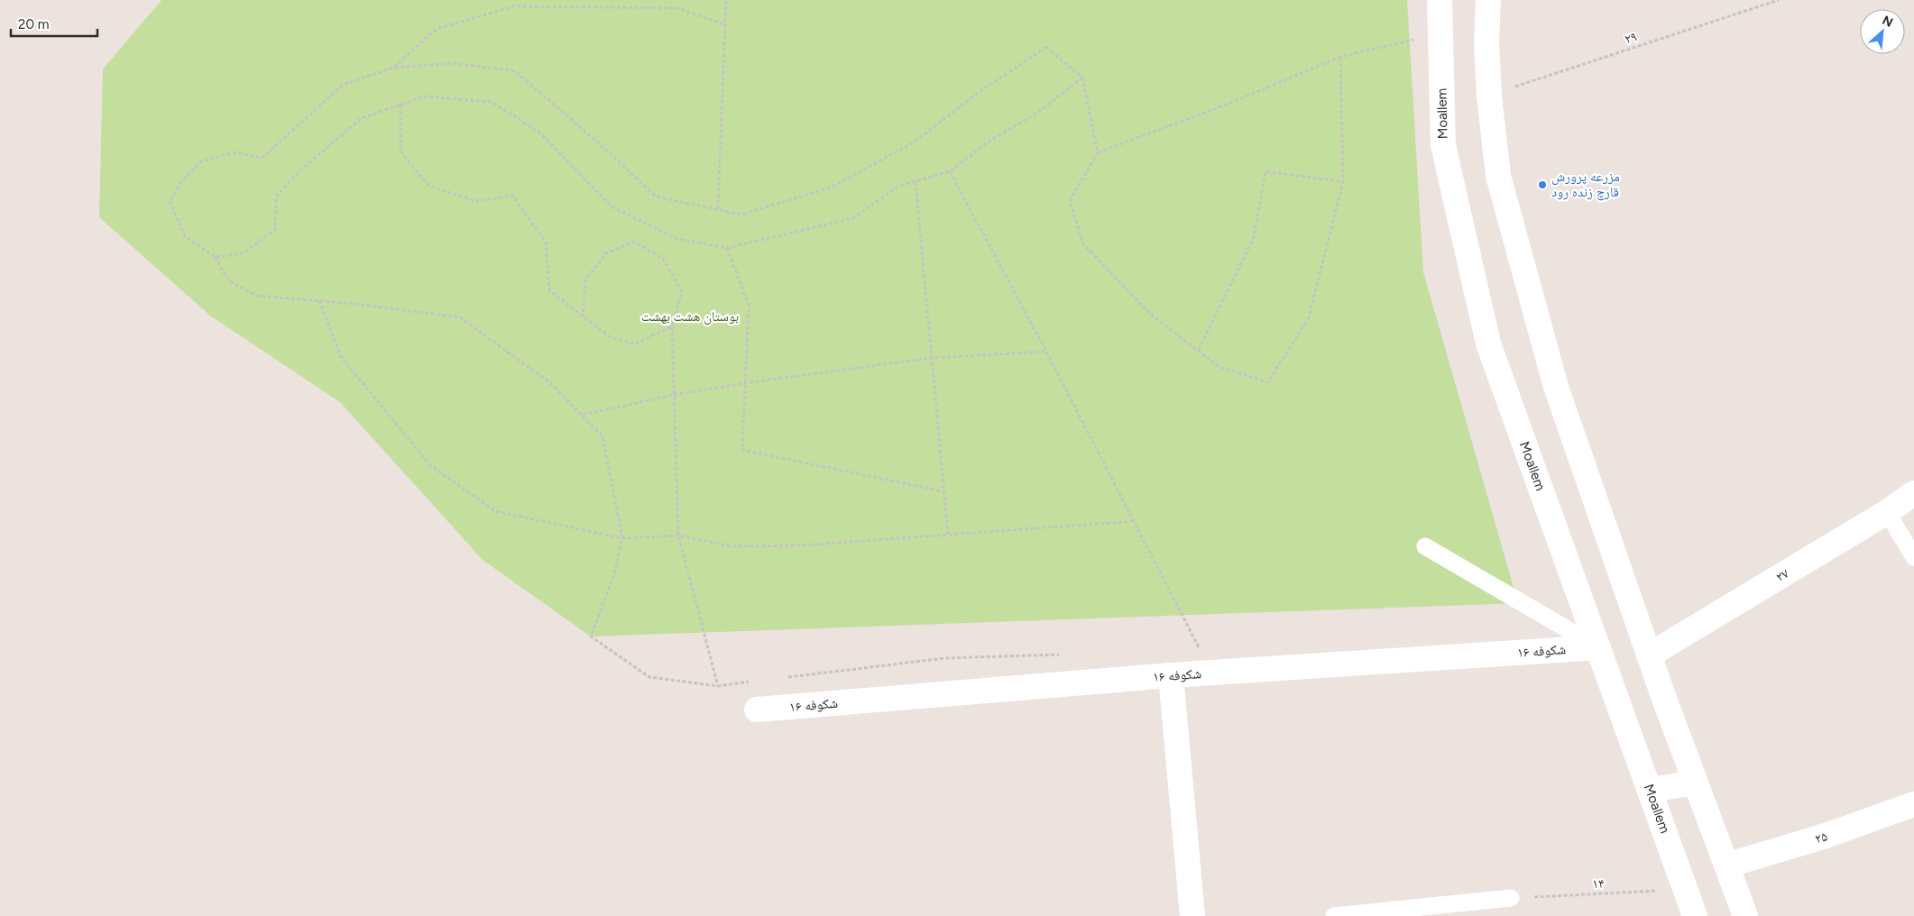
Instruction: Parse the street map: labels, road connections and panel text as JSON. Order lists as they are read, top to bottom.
{
  "streets": {
    "main road": [
      "Moallem",
      "۲۷",
      "شکوفه ۱۶",
      "۲۵"
    ],
    "path": ["۲۹", "۱۴"]
  },
  "crossings": [
    ["Moallem", "شکوفه ۱۶"],
    ["Moallem", "۱۴"]
  ],
  "parks": ["بوستان هشت بهشت"],
  "places": ["مزرعه پرورش قارچ زنده رود"],
  "scale_bar": "20 m",
  "north": "top right"
}
